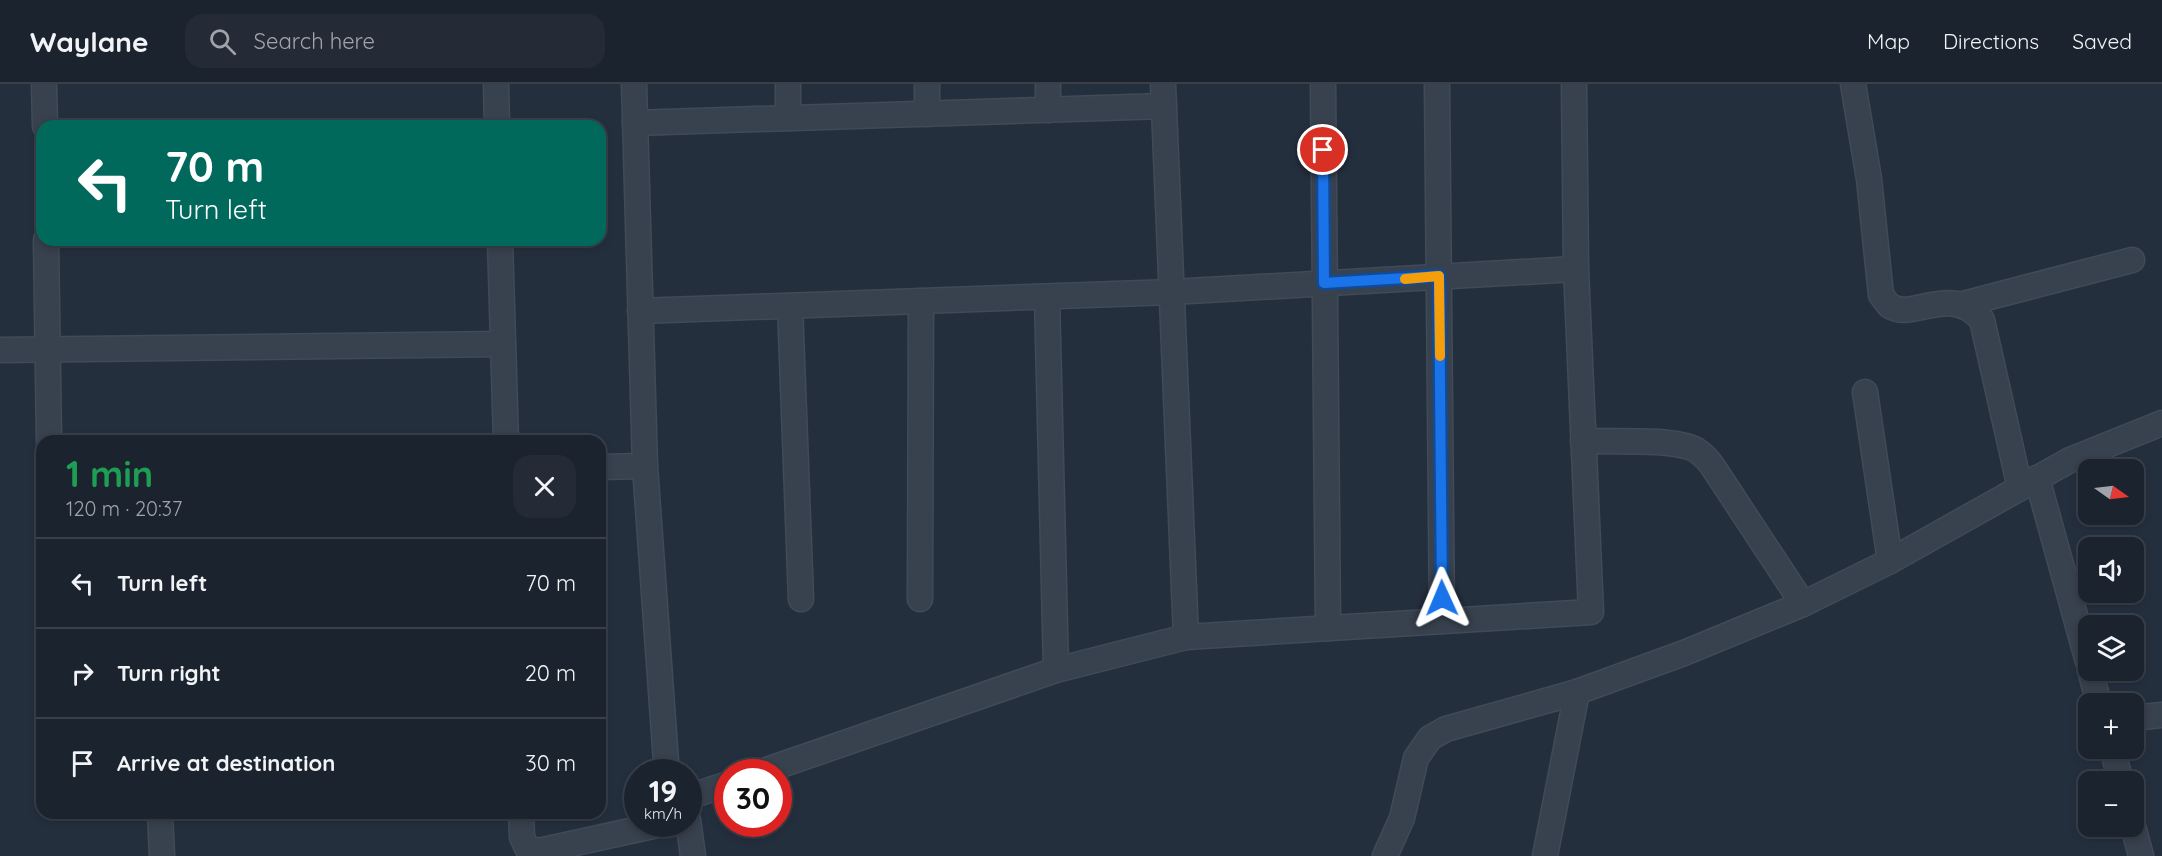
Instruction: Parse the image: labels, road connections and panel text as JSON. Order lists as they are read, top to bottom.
{
  "north": "right",
  "page": {
    "header": "Waylane",
    "search": "Search here",
    "nav": ["Map", "Directions", "Saved"],
    "turn": ["70 m", "Turn left"],
    "heading": ["1 min", "120 m · 20:37"],
    "map_buttons": ["+", "−"],
    "list": [
      {
        "name": "Turn left",
        "value": "70 m"
      },
      {
        "name": "Turn right",
        "value": "20 m"
      },
      {
        "name": "Arrive at destination",
        "value": "30 m"
      }
    ],
    "speed": "19 km/h",
    "limit": "30"
  }
}
